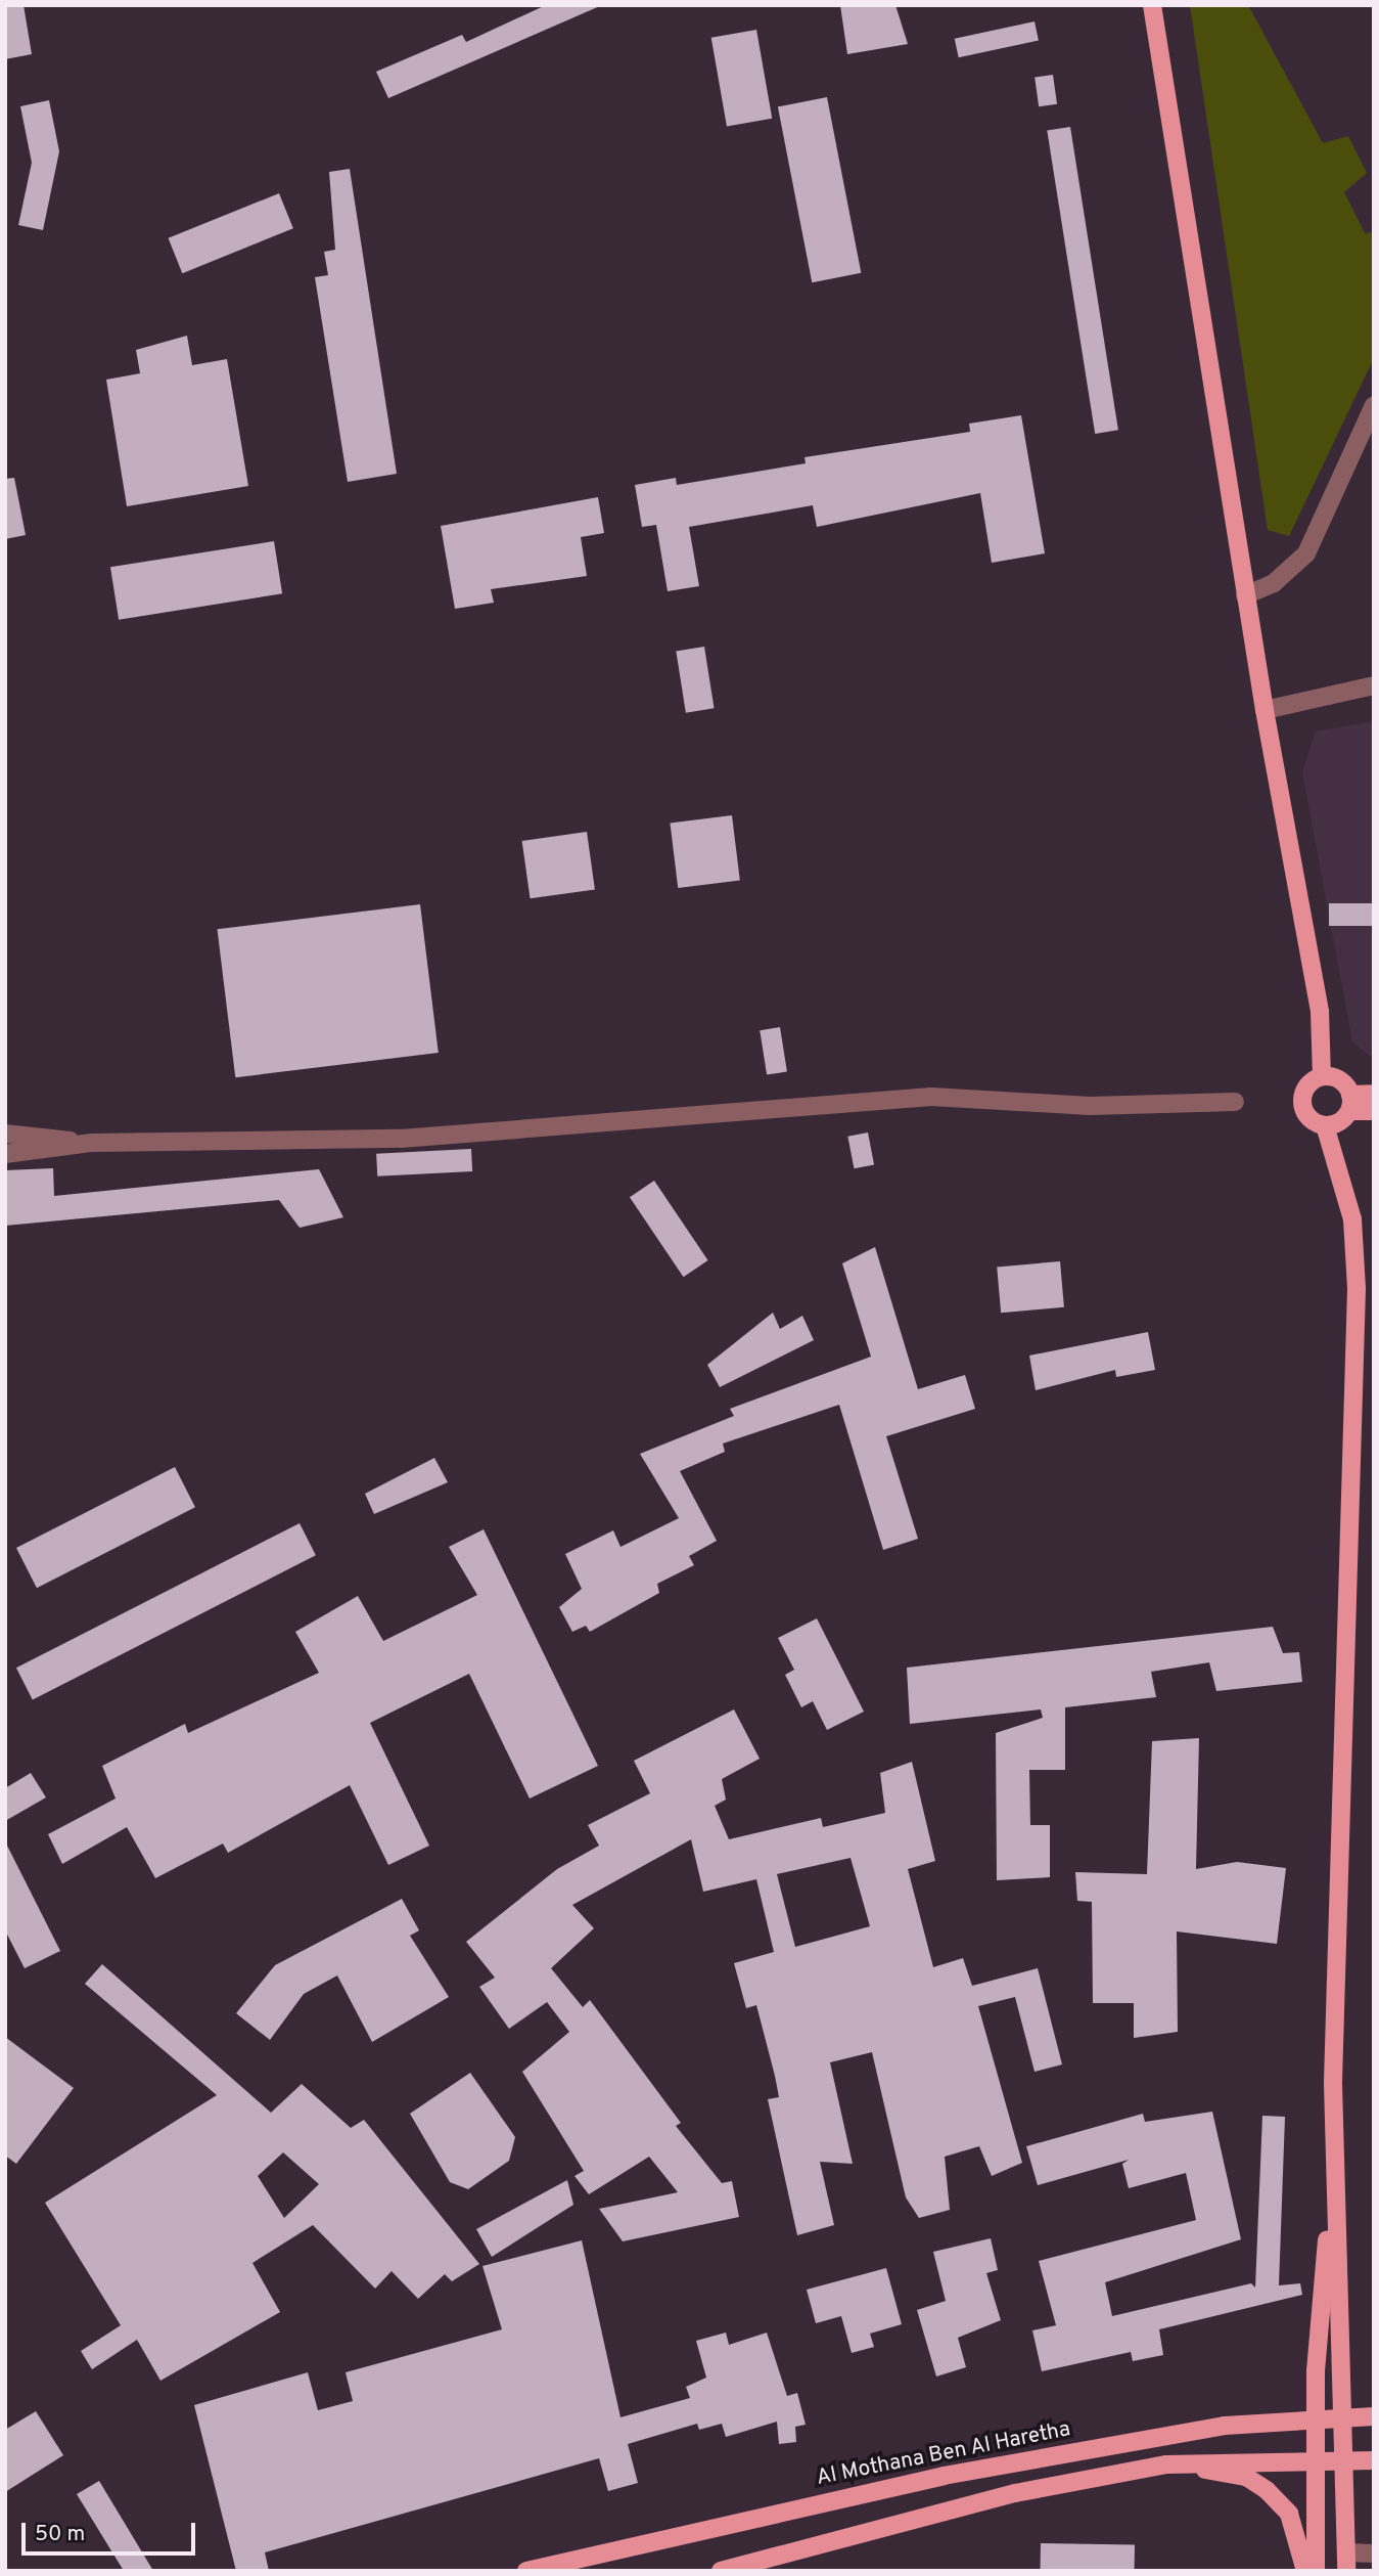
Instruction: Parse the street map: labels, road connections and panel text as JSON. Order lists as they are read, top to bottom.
{
  "streets": {
    "main road": ["Al Mothana Ben Al Haretha"]
  },
  "scale_bar": "50 m"
}
